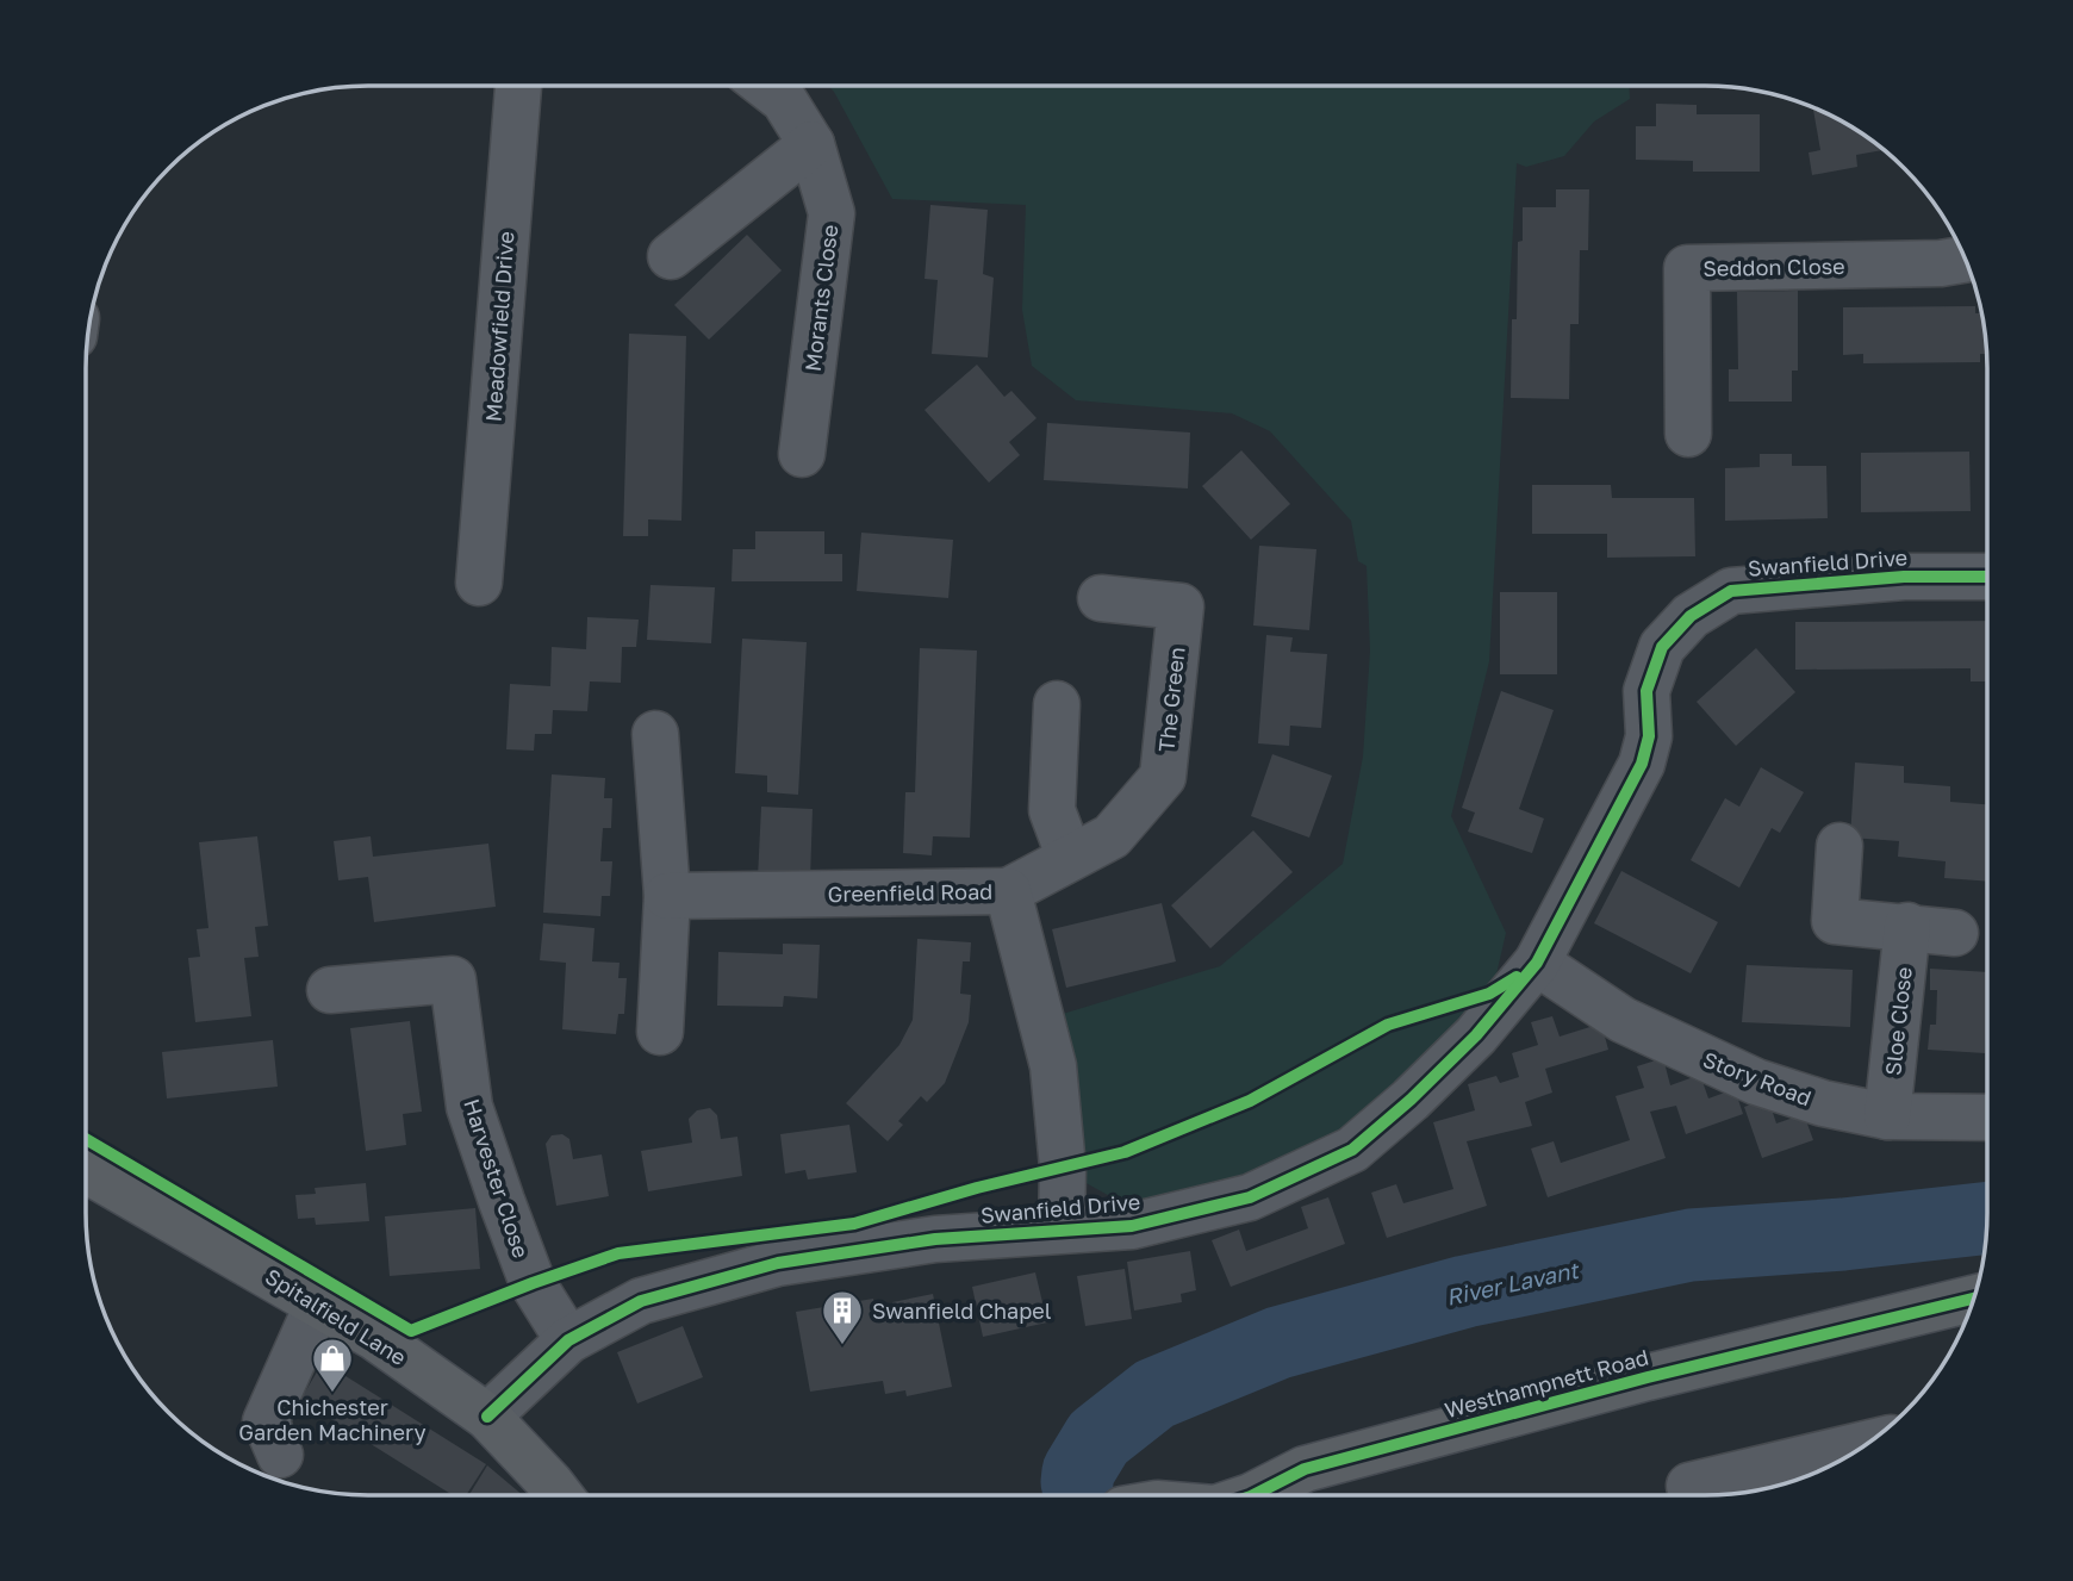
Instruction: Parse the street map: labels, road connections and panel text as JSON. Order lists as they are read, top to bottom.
{
  "streets": {
    "main road": ["Spitalfield Lane", "Westhampnett Road"],
    "street": [
      "Seddon Close",
      "Morants Close",
      "Meadowfield Drive",
      "Swanfield Drive",
      "The Green",
      "Greenfield Road",
      "Sloe Close",
      "Story Road",
      "Harvester Close"
    ]
  },
  "crossings": [
    ["Swanfield Drive", "Greenfield Road"],
    ["Swanfield Drive", "Story Road"],
    ["Swanfield Drive", "Harvester Close"],
    ["Swanfield Drive", "Spitalfield Lane"],
    ["The Green", "Greenfield Road"],
    ["Sloe Close", "Story Road"]
  ],
  "water": ["River Lavant"],
  "places": {
    "building": ["Swanfield Chapel"],
    "shop": ["Chichester Garden Machinery"]
  }
}
